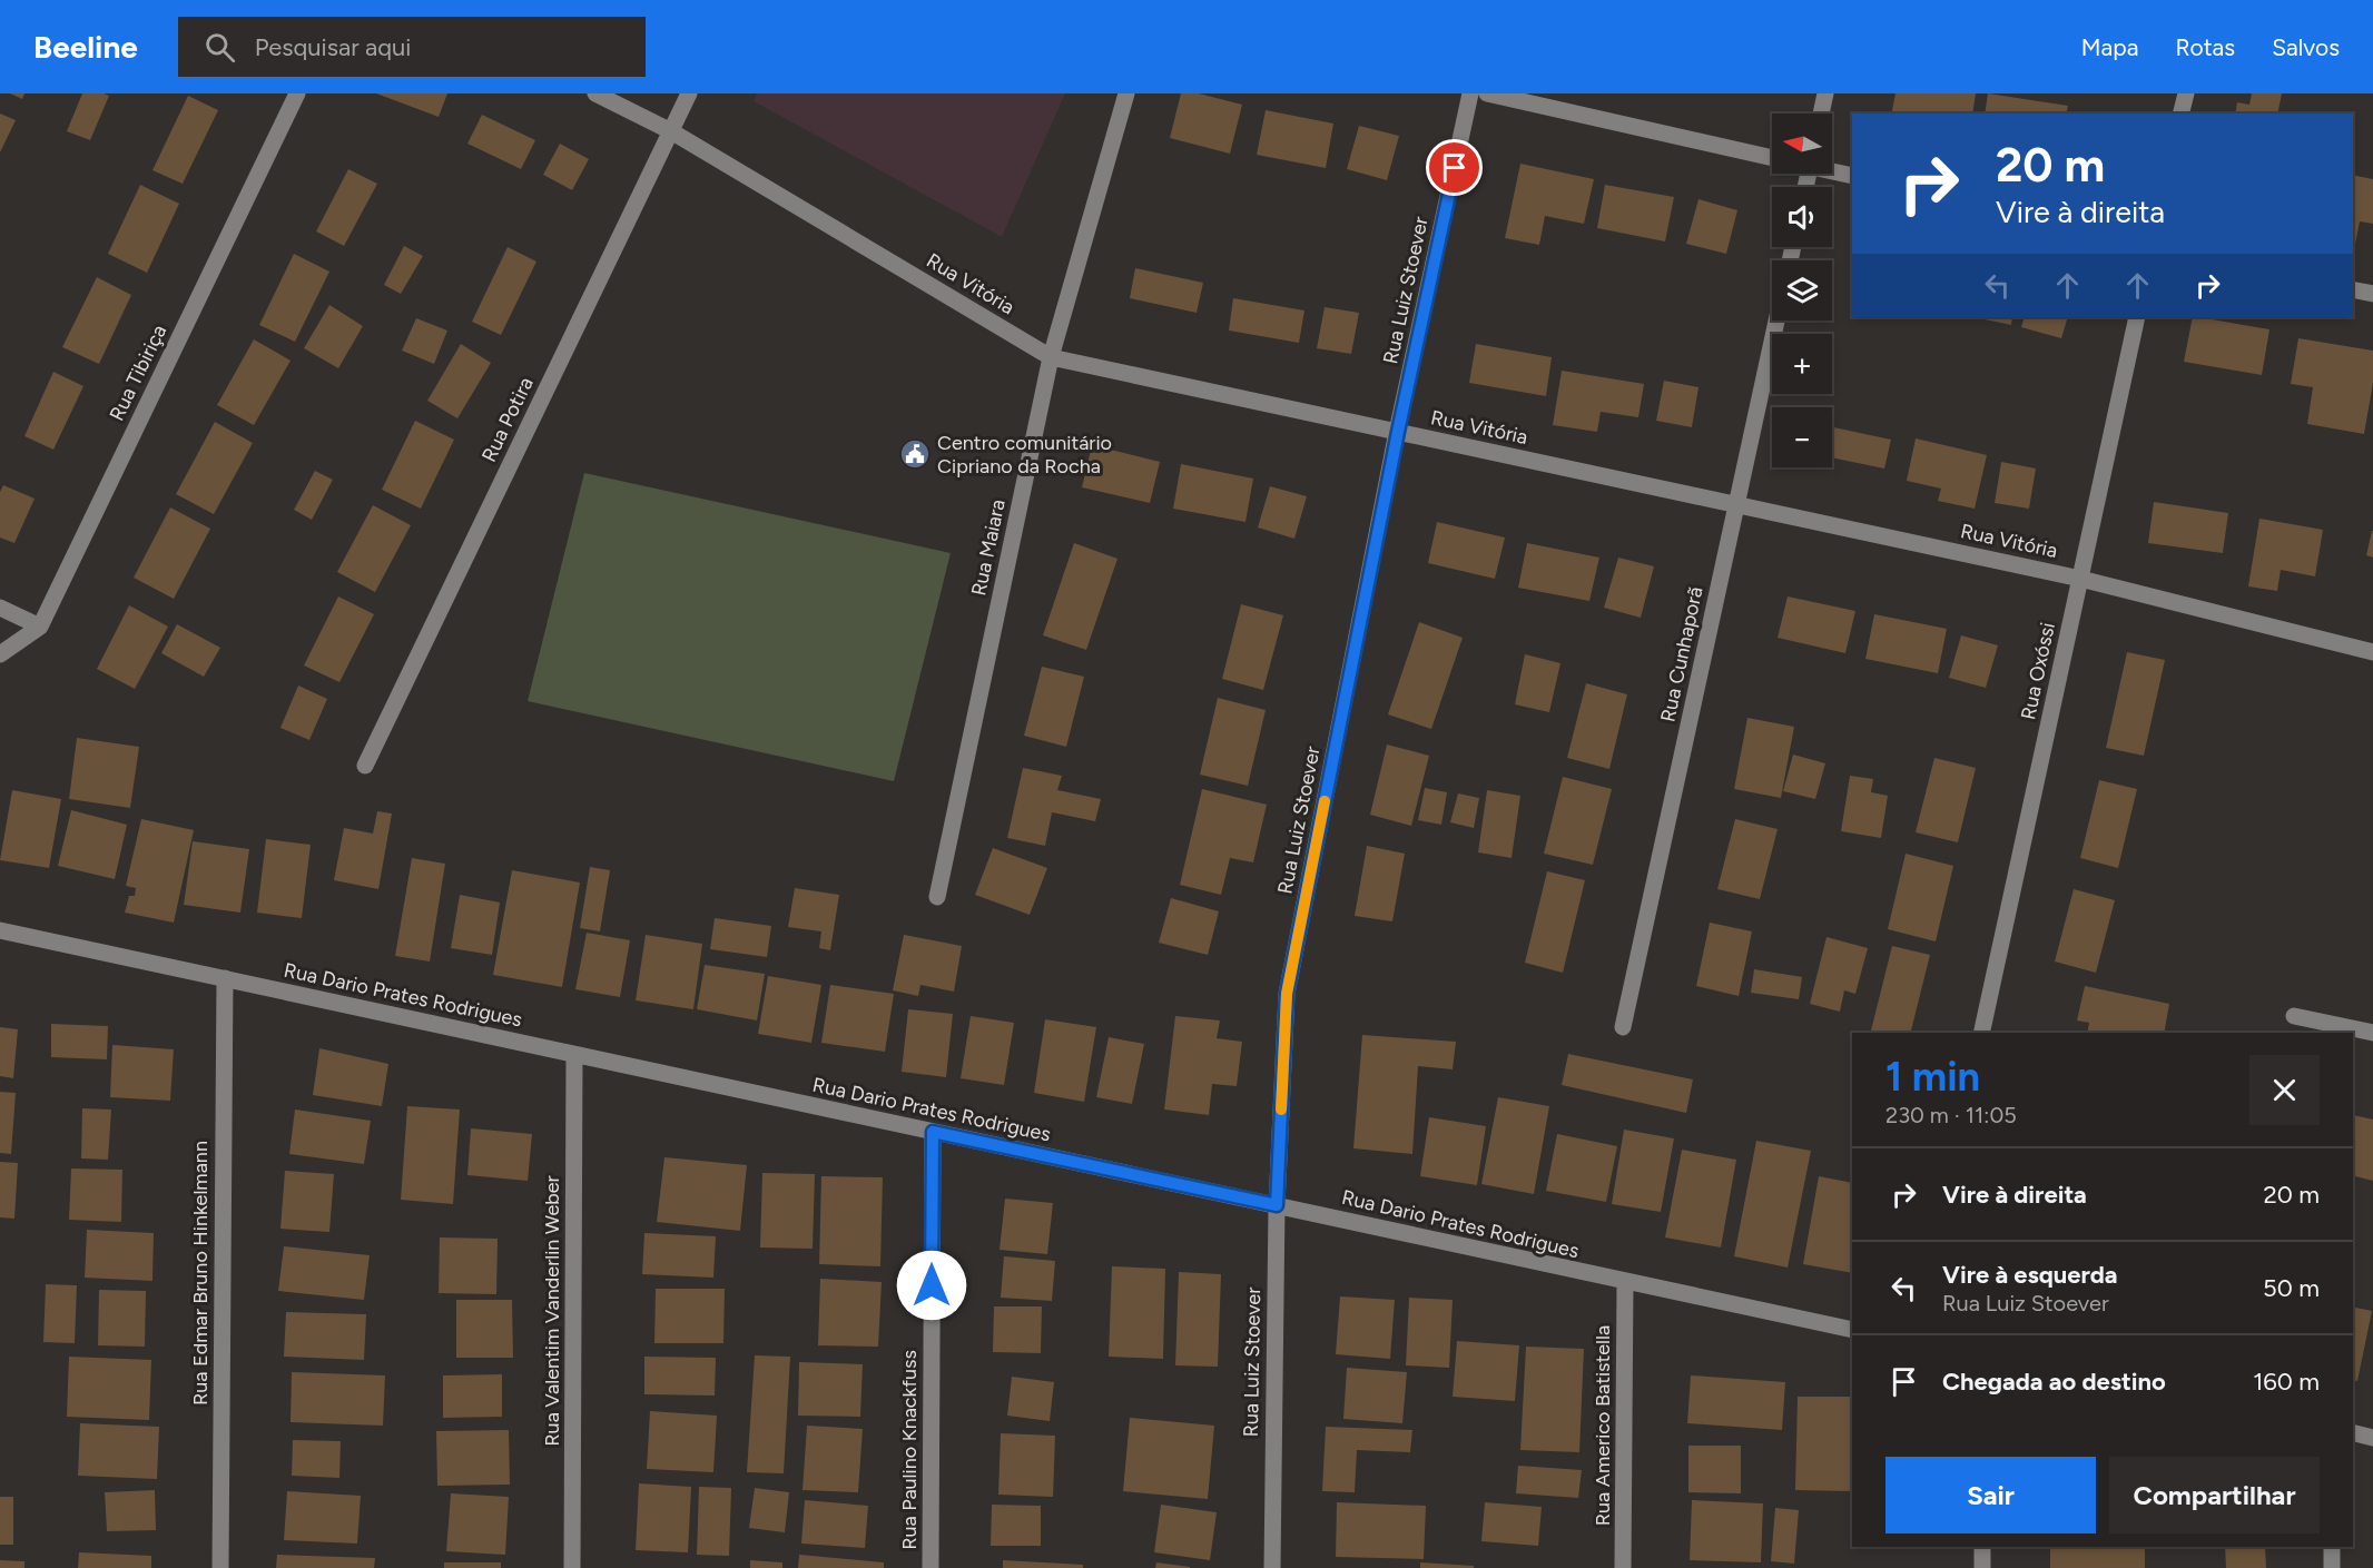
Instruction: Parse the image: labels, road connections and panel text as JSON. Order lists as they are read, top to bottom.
{
  "streets": {
    "street": [
      "Rua Vitória",
      "Rua Luiz Stoever",
      "Rua Tibiriça",
      "Rua Potira",
      "Rua Maiara",
      "Rua Cunhaporã",
      "Rua Oxóssi",
      "Rua Dario Prates Rodrigues",
      "Rua Edmar Bruno Hinkelmann",
      "Rua Valentim Vanderlin Weber",
      "Rua Americo Batistella",
      "Rua Paulino Knackfuss"
    ]
  },
  "crossings": [
    ["Rua Vitória", "Rua Luiz Stoever"],
    ["Rua Vitória", "Rua Potira"],
    ["Rua Vitória", "Rua Maiara"],
    ["Rua Vitória", "Rua Cunhaporã"],
    ["Rua Vitória", "Rua Oxóssi"],
    ["Rua Luiz Stoever", "Rua Dario Prates Rodrigues"],
    ["Rua Dario Prates Rodrigues", "Rua Edmar Bruno Hinkelmann"],
    ["Rua Dario Prates Rodrigues", "Rua Valentim Vanderlin Weber"],
    ["Rua Dario Prates Rodrigues", "Rua Americo Batistella"],
    ["Rua Dario Prates Rodrigues", "Rua Paulino Knackfuss"]
  ],
  "places": {
    "public building": ["Centro comunitário Cipriano da Rocha"]
  },
  "north": "left",
  "page": {
    "header": "Beeline",
    "search": "Pesquisar aqui",
    "nav": ["Mapa", "Rotas", "Salvos"],
    "map_buttons": ["+", "−"],
    "turn": ["20 m", "Vire à direita"],
    "heading": ["1 min", "230 m · 11:05"],
    "list": [
      {
        "name": "Vire à direita",
        "value": "20 m"
      },
      {
        "name": "Vire à esquerda",
        "note": "Rua Luiz Stoever",
        "value": "50 m"
      },
      {
        "name": "Chegada ao destino",
        "value": "160 m"
      }
    ],
    "buttons": ["Sair", "Compartilhar"]
  }
}
